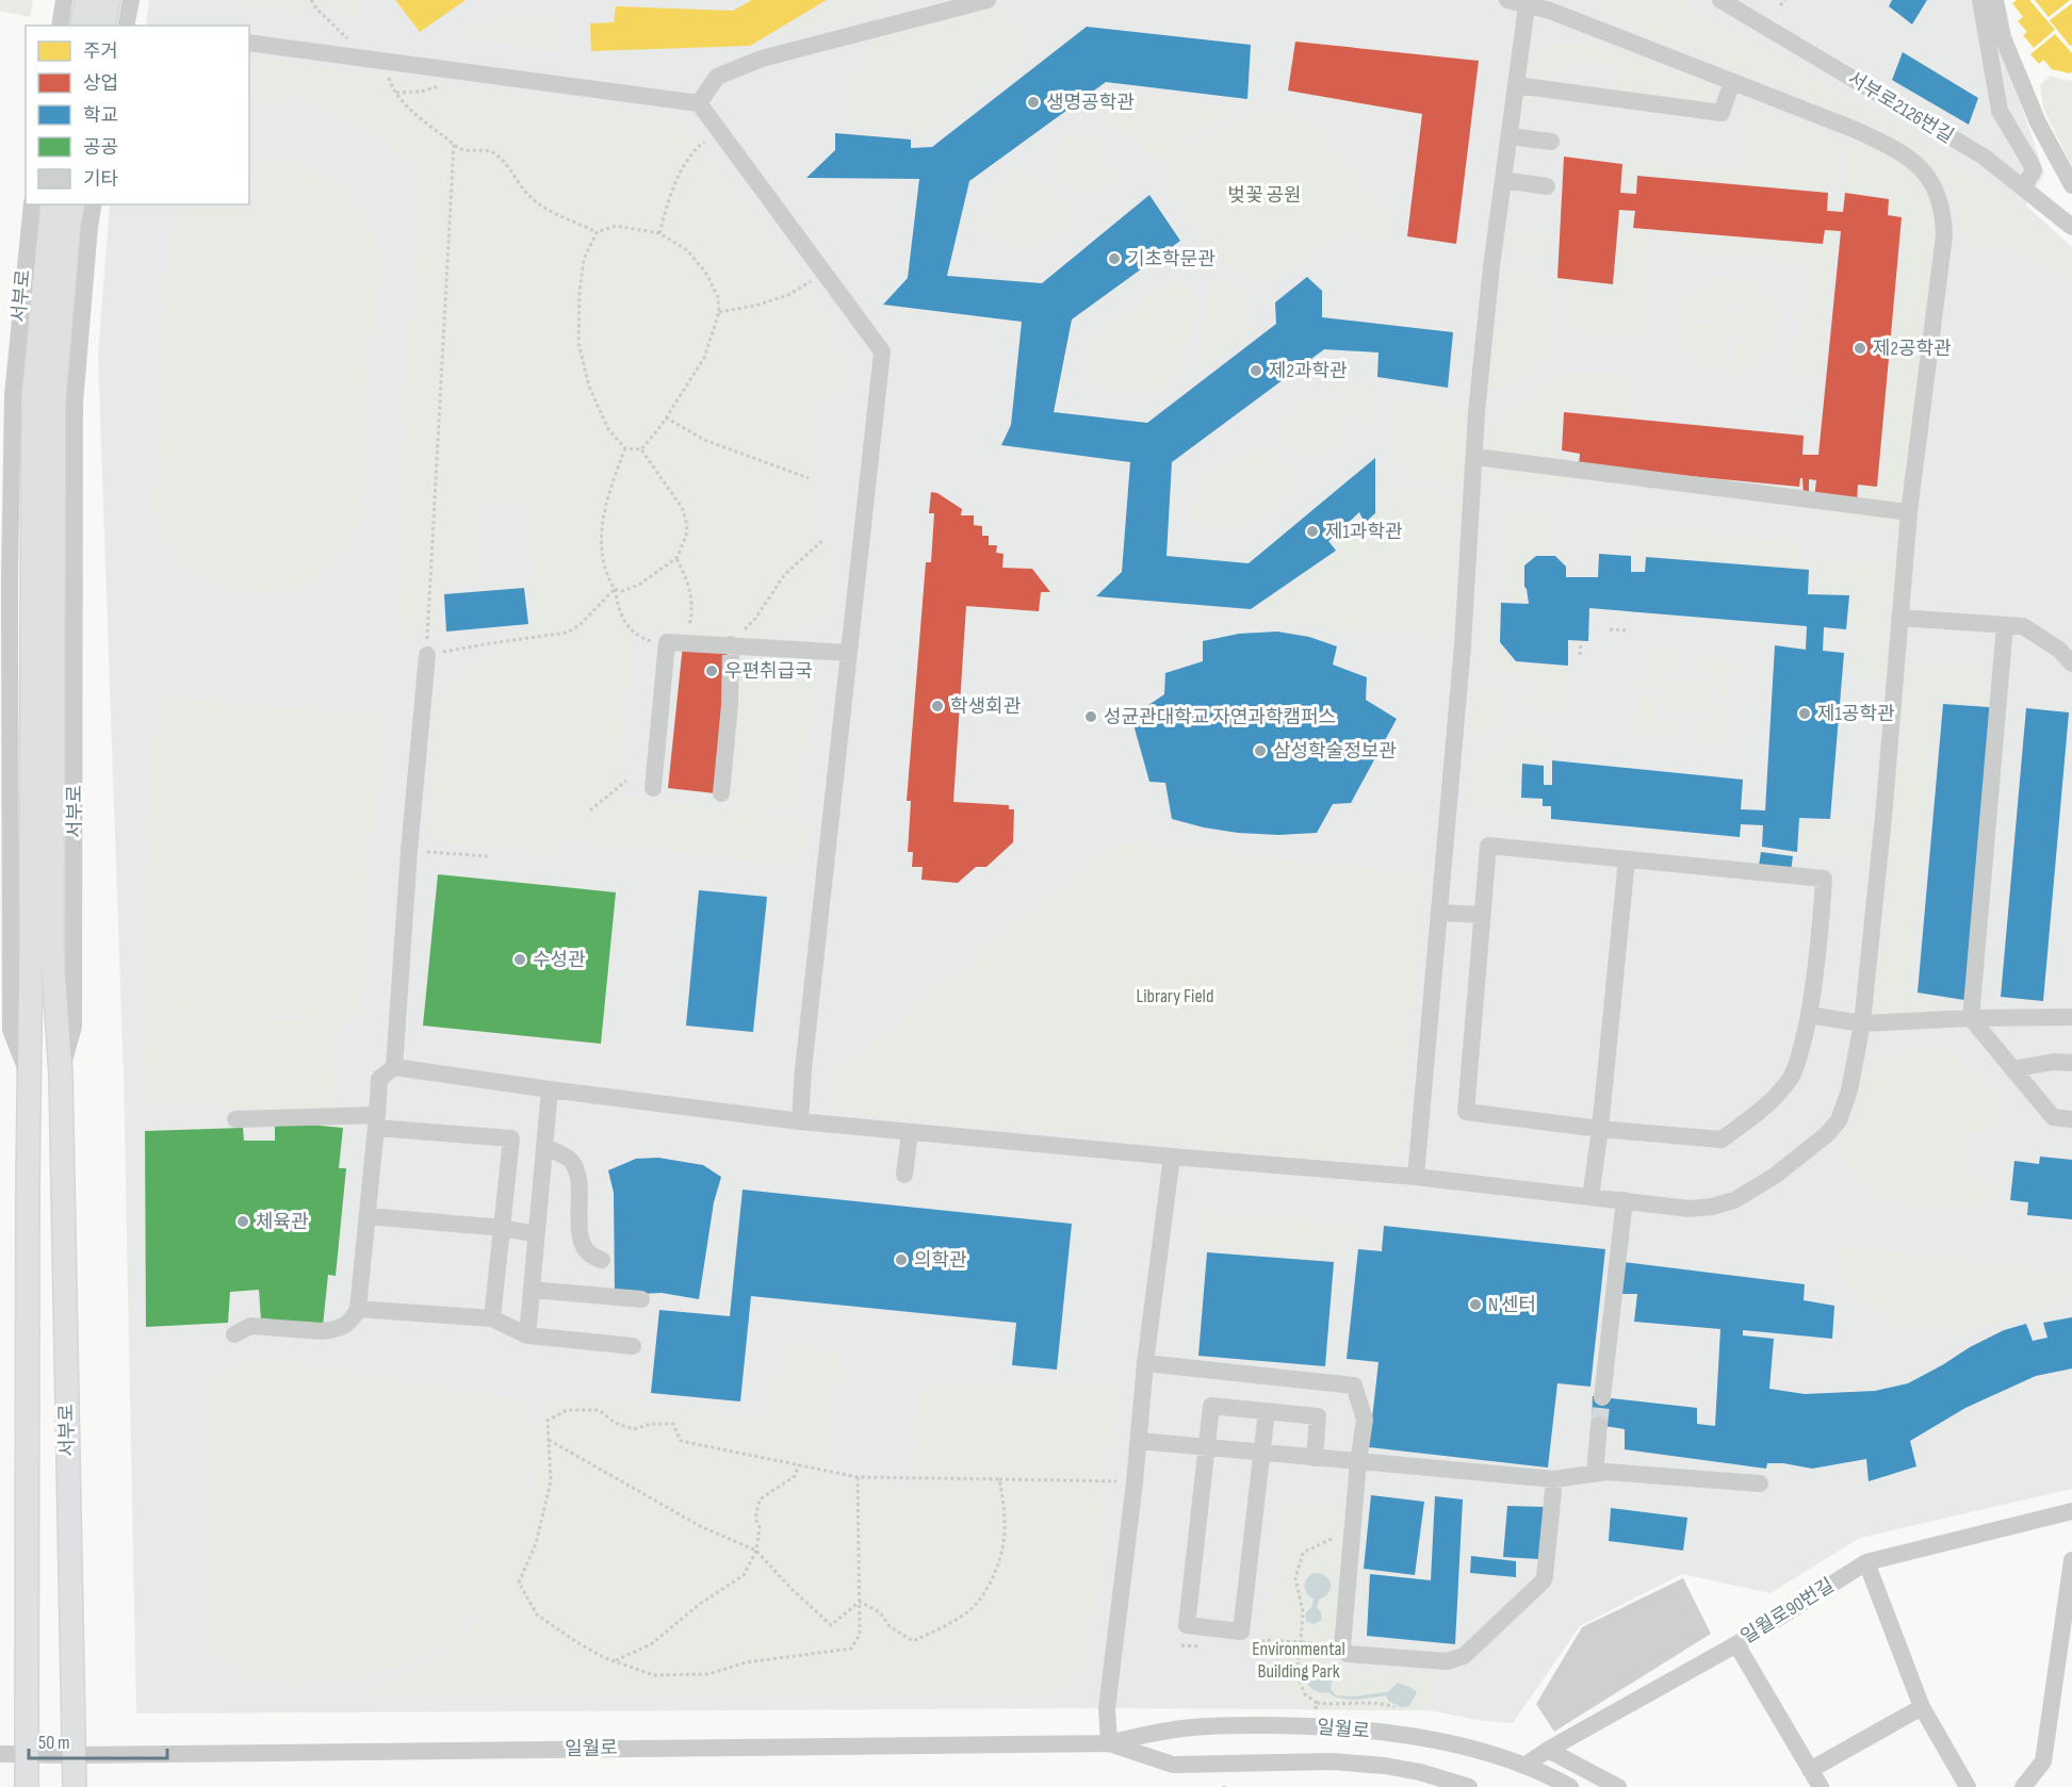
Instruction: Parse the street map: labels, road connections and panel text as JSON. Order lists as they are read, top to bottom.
{
  "streets": {
    "main road": ["서부로"],
    "street": ["서부로2126번길", "일월로90번길", "일월로"]
  },
  "crossings": [
    ["서부로", "일월로"],
    ["일월로90번길", "일월로"]
  ],
  "parks": ["벚꽃 공원", "Library Field", "Environmental Building Park"],
  "places": [
    "생명공학관",
    "기초학문관",
    "제2공학관",
    "제2과학관",
    "제1과학관",
    "우편취급국",
    "학생회관",
    "제1공학관",
    "성균관대학교 자연과학캠퍼스",
    "삼성학술정보관",
    "수성관",
    "체육관",
    "의학관",
    "N 센터"
  ],
  "legend": [
    "주거",
    "상업",
    "학교",
    "공공",
    "기타"
  ],
  "scale_bar": "50 m"
}
